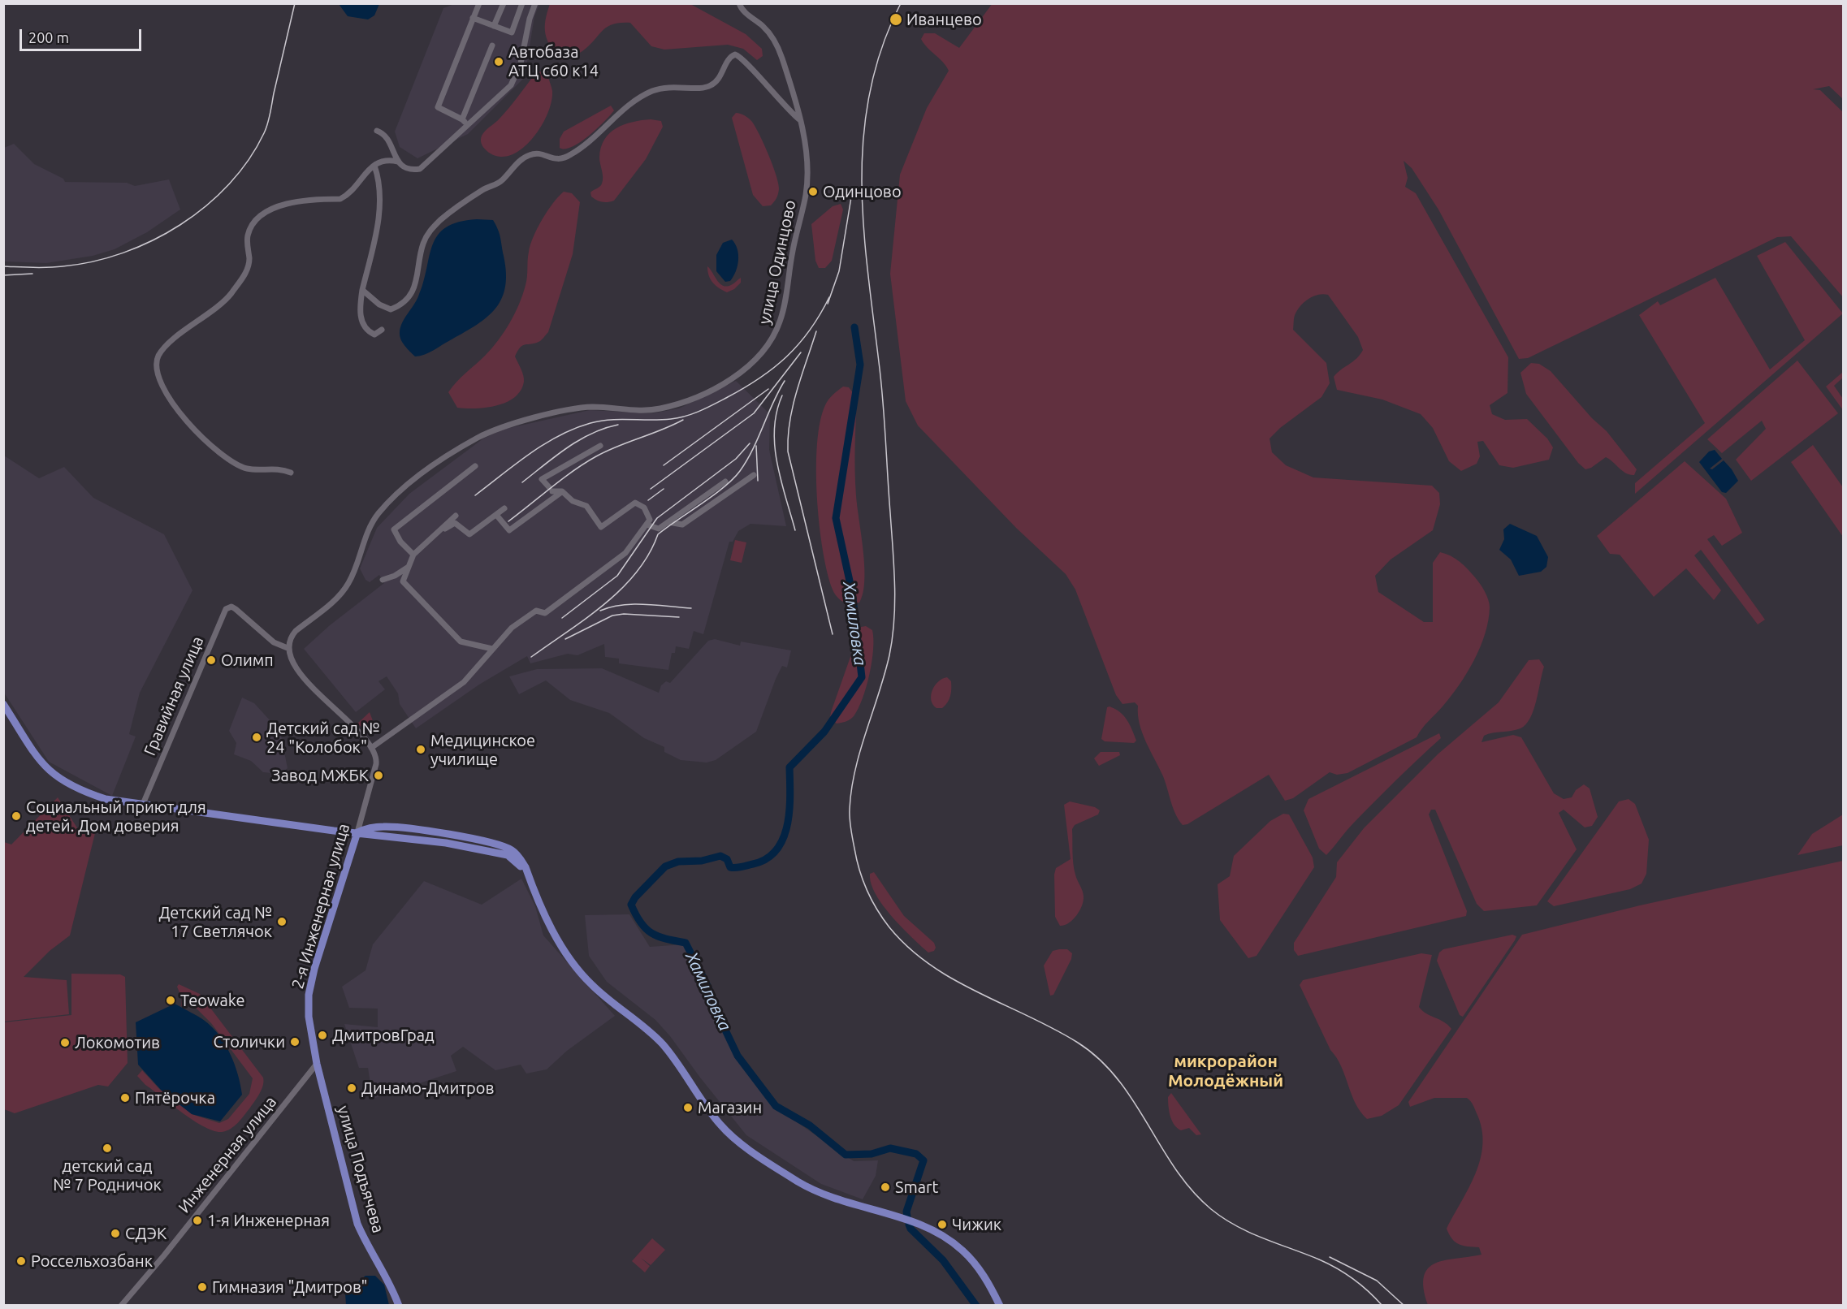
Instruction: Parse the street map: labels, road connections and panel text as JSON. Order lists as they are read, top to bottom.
{
  "streets": {
    "main road": ["2-я Инженерная улица", "улица Подъячева"],
    "street": ["улица Одинцово", "Гравийная улица", "Инженерная улица"]
  },
  "crossings": [
    ["улица Одинцово", "Гравийная улица"],
    ["2-я Инженерная улица", "Инженерная улица"],
    ["2-я Инженерная улица", "улица Подъячева"],
    ["Инженерная улица", "улица Подъячева"]
  ],
  "districts": ["микрорайон Молодёжный"],
  "water": ["Хамиловка"],
  "places": [
    "Иванцево",
    "Автобаза АТЦ с60 к14",
    "Одинцово",
    "Олимп",
    "Детский сад № 24 \"Колобок\"",
    "Медицинское училище",
    "Завод МЖБК",
    "Социальный приют для детей. Дом доверия",
    "Детский сад № 17 Светлячок",
    "Teowake",
    "ДмитровГрад",
    "Столички",
    "Локомотив",
    "Динамо-Дмитров",
    "Пятёрочка",
    "Магазин",
    "детский сад № 7 Родничок",
    "Smart",
    "1-я Инженерная",
    "Чижик",
    "СДЭК",
    "Россельхозбанк",
    "Гимназия \"Дмитров\""
  ],
  "scale_bar": "200 m"
}
